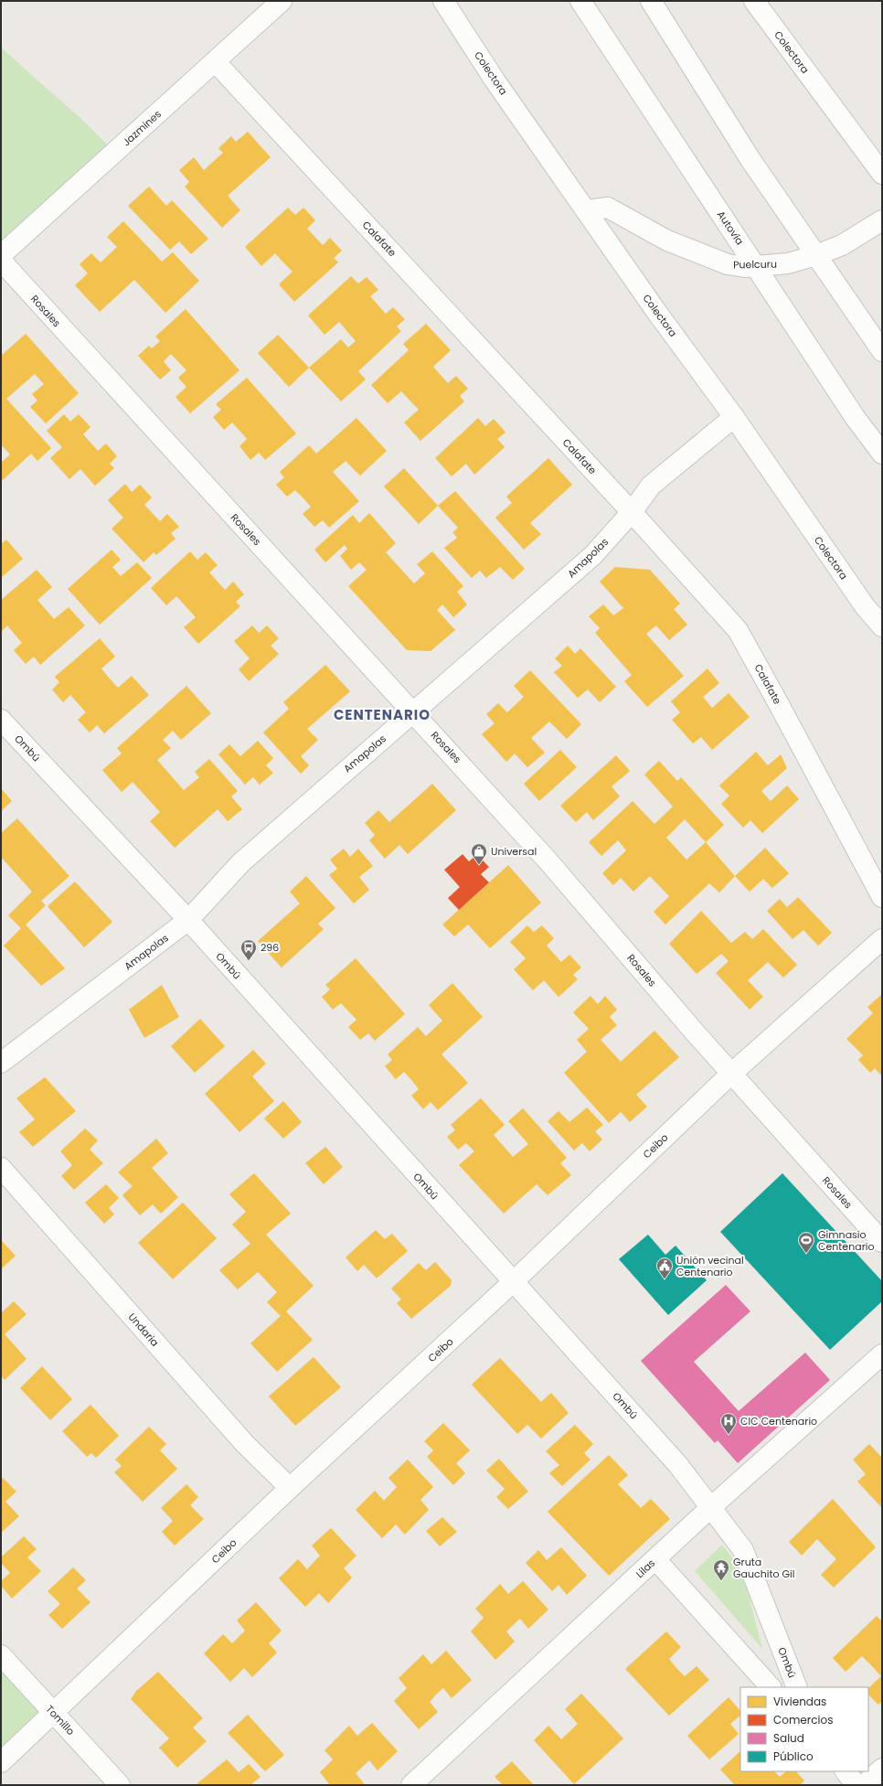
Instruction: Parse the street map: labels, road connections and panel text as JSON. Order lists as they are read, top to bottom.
{
  "streets": {
    "street": [
      "Colectora",
      "Jazmines",
      "Autovía",
      "Calafate",
      "Puelcuru",
      "Rosales",
      "Amapolas",
      "Ombú",
      "Ceibo",
      "Undaria",
      "Lilas",
      "Tomillo"
    ]
  },
  "crossings": [
    ["Colectora", "Puelcuru"],
    ["Colectora", "Amapolas"],
    ["Jazmines", "Calafate"],
    ["Autovía", "Puelcuru"],
    ["Calafate", "Amapolas"],
    ["Rosales", "Amapolas"],
    ["Rosales", "Ceibo"],
    ["Amapolas", "Ombú"],
    ["Ombú", "Ceibo"],
    ["Ombú", "Lilas"],
    ["Ceibo", "Undaria"],
    ["Ceibo", "Tomillo"]
  ],
  "districts": ["CENTENARIO"],
  "places": {
    "shop": ["Universal"],
    "bus stop": ["296"],
    "sports": ["Gimnasio Centenario"],
    "public building": ["Unión vecinal Centenario"],
    "hospital": ["CIC Centenario"],
    "temple": ["Gruta Gauchito Gil"]
  },
  "legend": [
    "Viviendas",
    "Comercios",
    "Salud",
    "Público"
  ]
}
